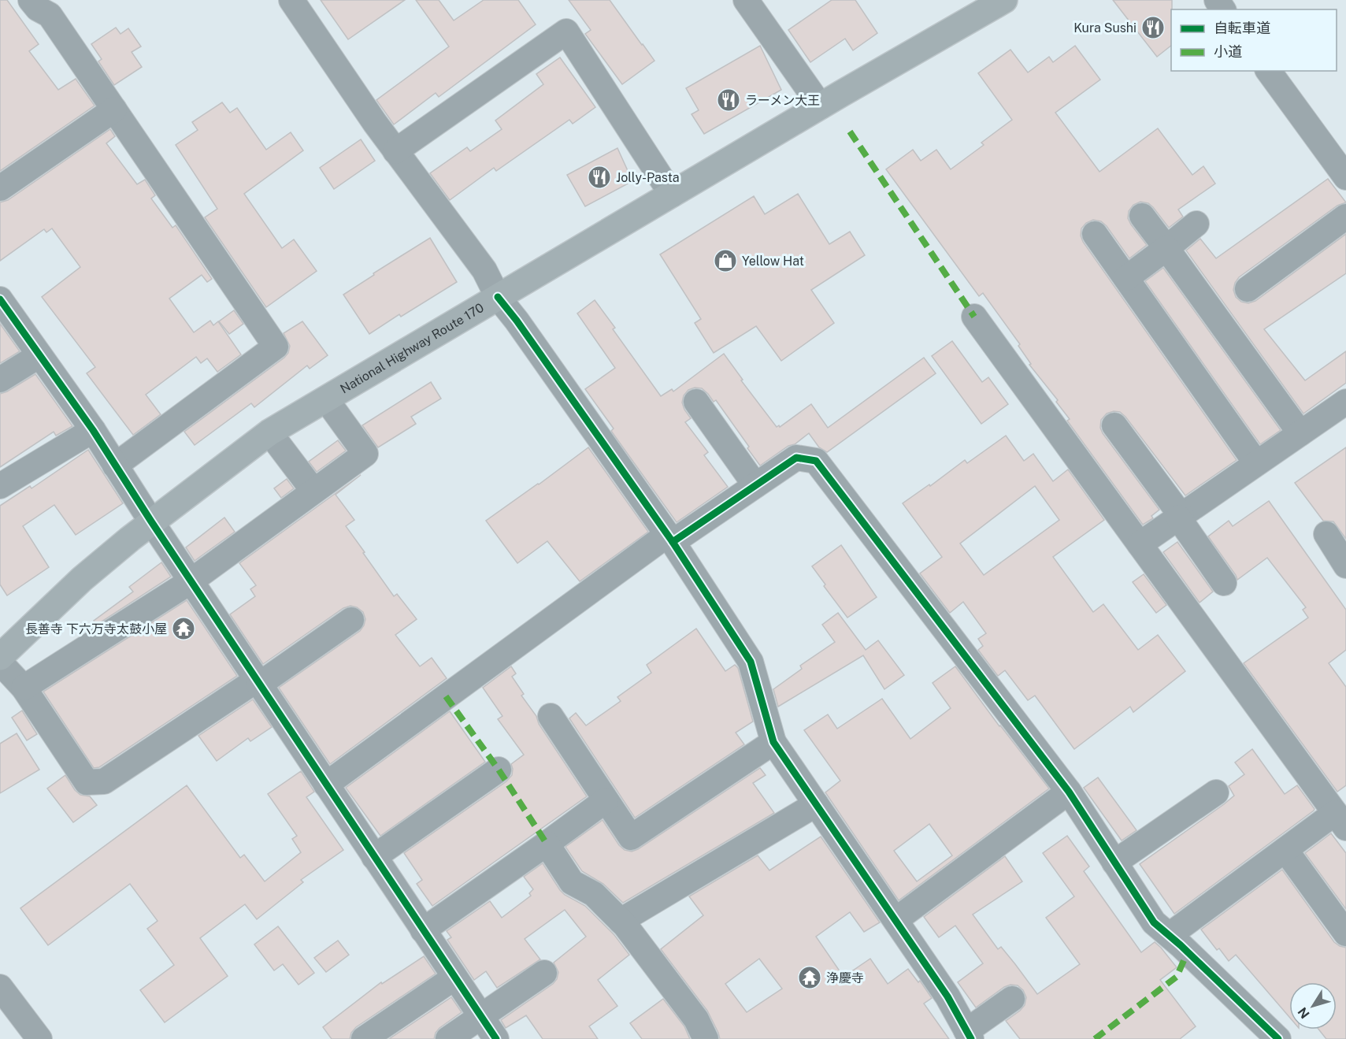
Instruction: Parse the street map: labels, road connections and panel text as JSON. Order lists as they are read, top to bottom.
{
  "streets": {
    "highway": ["National Highway Route 170"]
  },
  "places": {
    "restaurant": ["Kura Sushi", "ラーメン大王", "Jolly-Pasta"],
    "shop": ["Yellow Hat"],
    "temple": ["長善寺 下六万寺太鼓小屋", "浄慶寺"]
  },
  "legend": ["自転車道", "小道"],
  "north": "bottom left"
}
